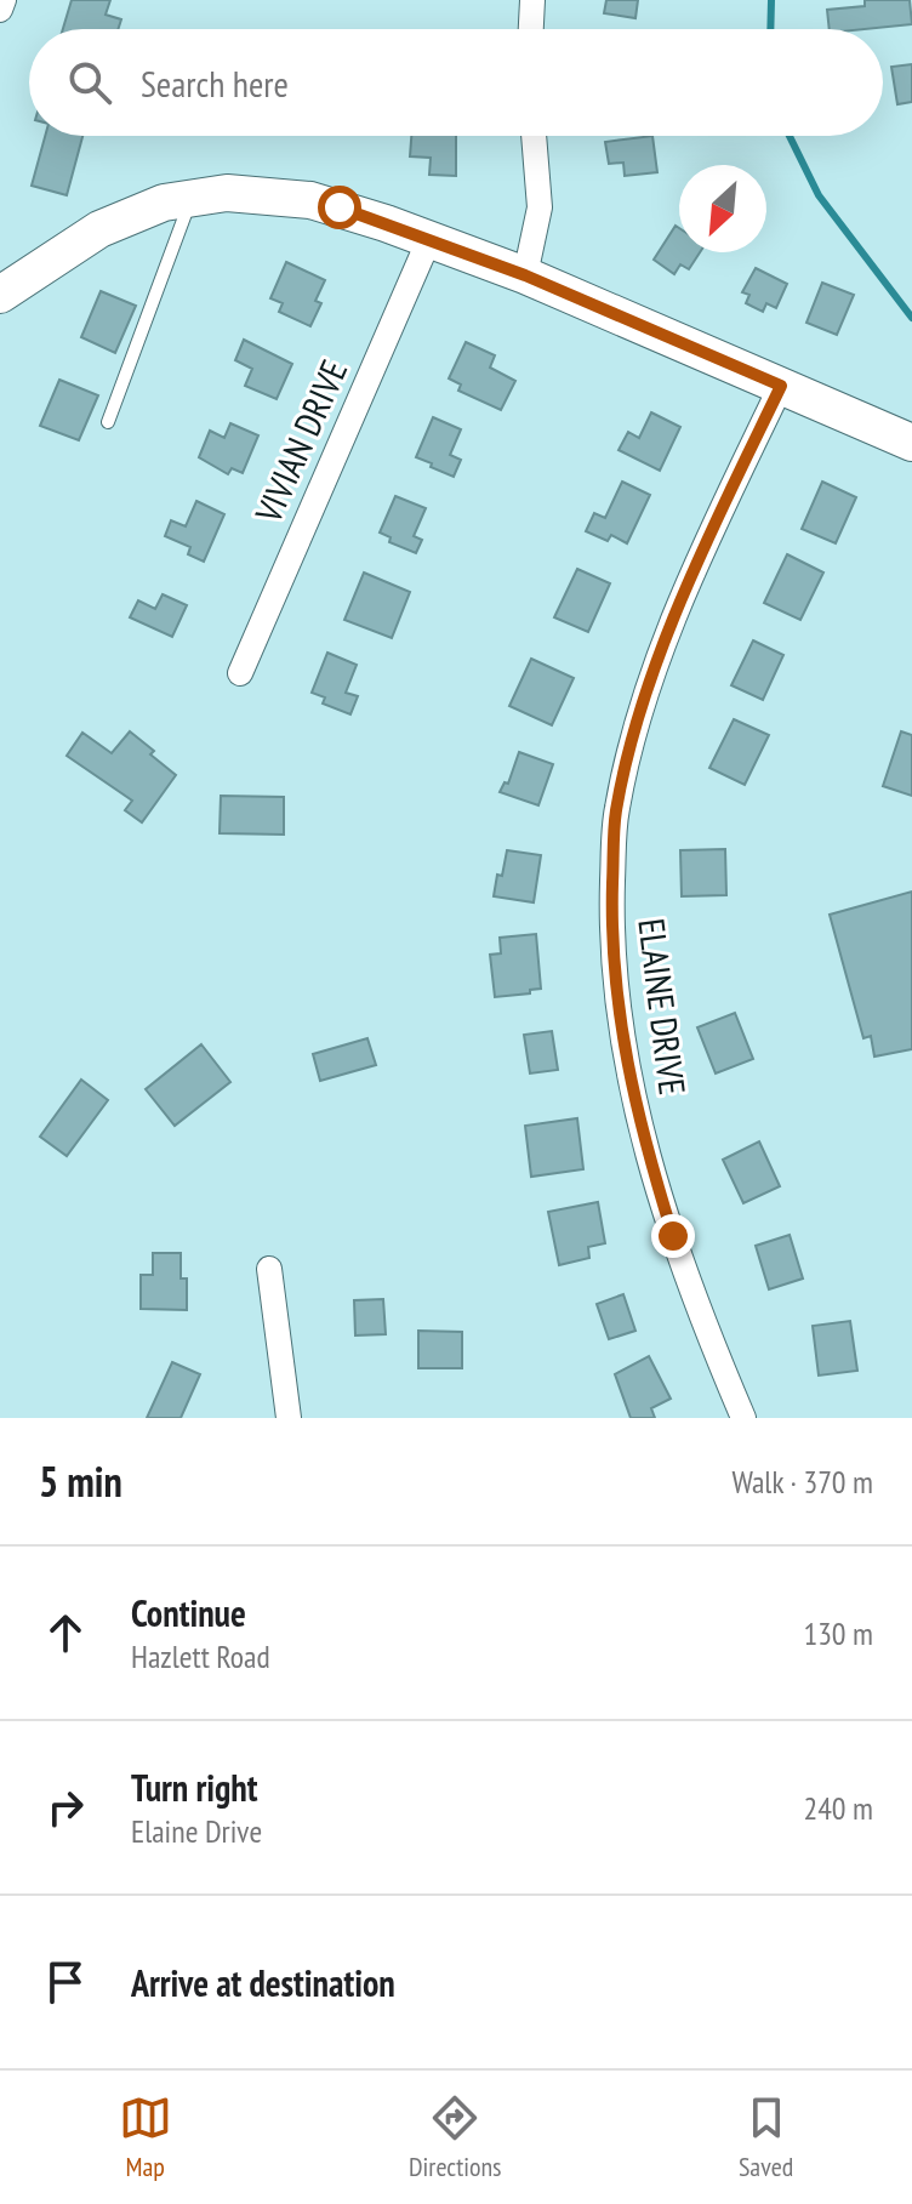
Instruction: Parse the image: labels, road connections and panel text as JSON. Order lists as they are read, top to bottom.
{
  "streets": {
    "street": ["VIVIAN DRIVE", "ELAINE DRIVE"]
  },
  "north": "bottom left",
  "page": {
    "search": "Search here",
    "heading": ["5 min", "Walk · 370 m"],
    "list": [
      ["Continue", "Hazlett Road", "130 m"],
      ["Turn right", "Elaine Drive", "240 m"],
      "Arrive at destination"
    ],
    "nav": ["Map", "Directions", "Saved"]
  }
}
